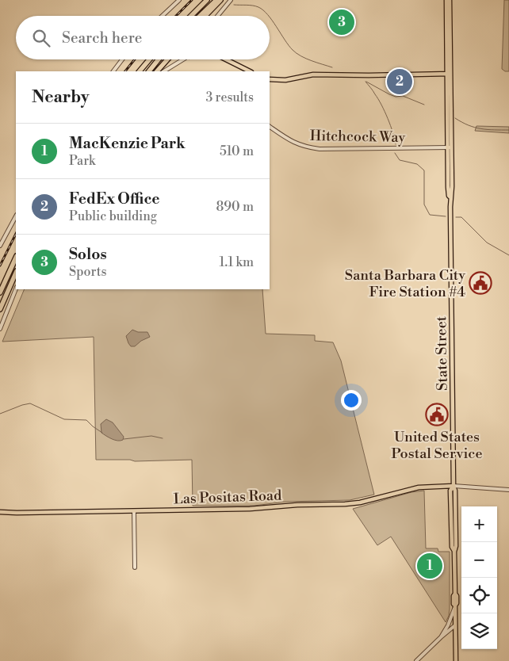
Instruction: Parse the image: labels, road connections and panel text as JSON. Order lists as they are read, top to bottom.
{
  "streets": {
    "main road": ["State Street", "Las Positas Road"],
    "street": ["Hitchcock Way"]
  },
  "crossings": [
    ["Hitchcock Way", "State Street"],
    ["State Street", "Las Positas Road"]
  ],
  "places": {
    "public building": ["Santa Barbara City Fire Station #4", "United States Postal Service"]
  },
  "page": {
    "pins": ["3", "2", "1"],
    "search": "Search here",
    "heading": ["Nearby", "3 results"],
    "list": [
      {
        "mark": "1",
        "name": "MacKenzie Park",
        "note": "Park",
        "value": "510 m"
      },
      {
        "mark": "2",
        "name": "FedEx Office",
        "note": "Public building",
        "value": "890 m"
      },
      {
        "mark": "3",
        "name": "Solos",
        "note": "Sports",
        "value": "1.1 km"
      }
    ],
    "map_buttons": ["+", "−"]
  }
}
